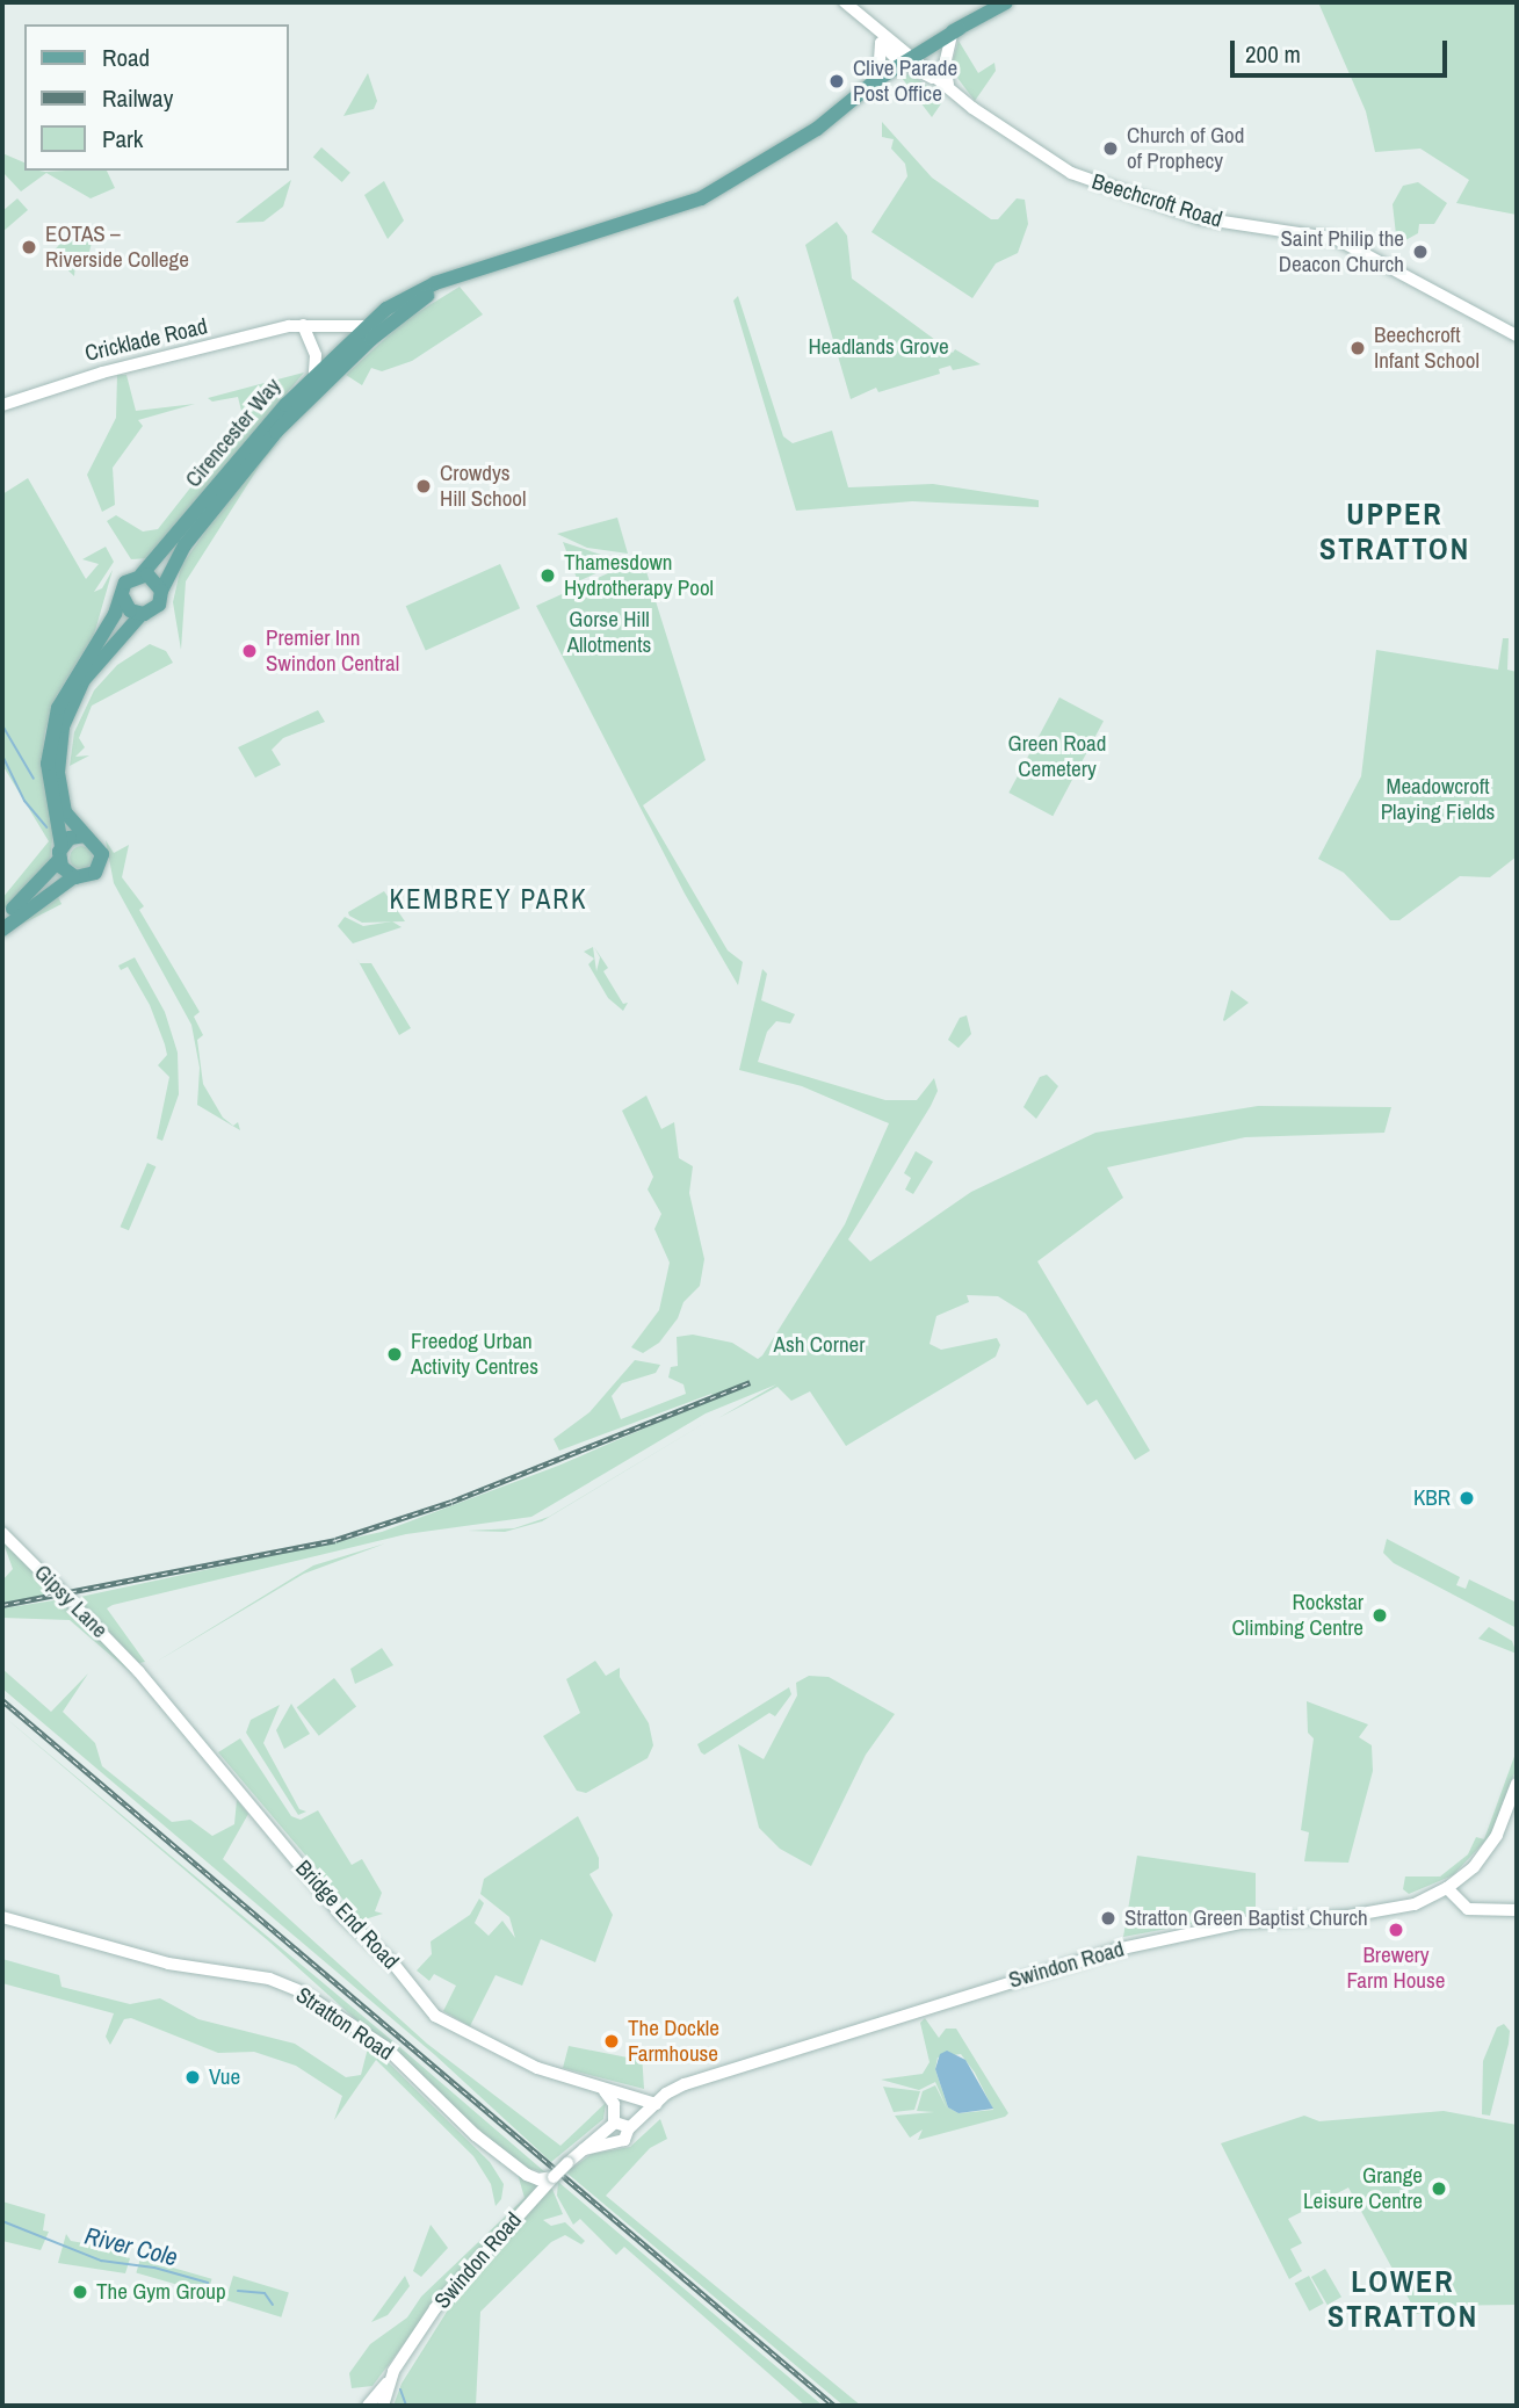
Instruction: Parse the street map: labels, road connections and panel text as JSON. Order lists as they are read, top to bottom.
{
  "streets": {
    "main road": [
      "Beechcroft Road",
      "Cricklade Road",
      "Cirencester Way",
      "Gipsy Lane",
      "Bridge End Road",
      "Swindon Road",
      "Stratton Road"
    ]
  },
  "crossings": [
    ["Cricklade Road", "Cirencester Way"],
    ["Gipsy Lane", "Bridge End Road"],
    ["Bridge End Road", "Swindon Road"],
    ["Swindon Road", "Stratton Road"]
  ],
  "districts": ["UPPER STRATTON", "KEMBREY PARK", "LOWER STRATTON"],
  "water": ["River Cole"],
  "parks": [
    "Headlands Grove",
    "Gorse Hill Allotments",
    "Green Road Cemetery",
    "Meadowcroft Playing Fields",
    "Ash Corner"
  ],
  "places": [
    "Clive Parade Post Office",
    "Church of God of Prophecy",
    "EOTAS – Riverside College",
    "Saint Philip the Deacon Church",
    "Beechcroft Infant School",
    "Crowdys Hill School",
    "Thamesdown Hydrotherapy Pool",
    "Premier Inn Swindon Central",
    "Freedog Urban Activity Centres",
    "KBR",
    "Rockstar Climbing Centre",
    "Stratton Green Baptist Church",
    "Brewery Farm House",
    "The Dockle Farmhouse",
    "Vue",
    "Grange Leisure Centre",
    "The Gym Group"
  ],
  "legend": ["Road", "Railway", "Park"],
  "scale_bar": "200 m"
}
